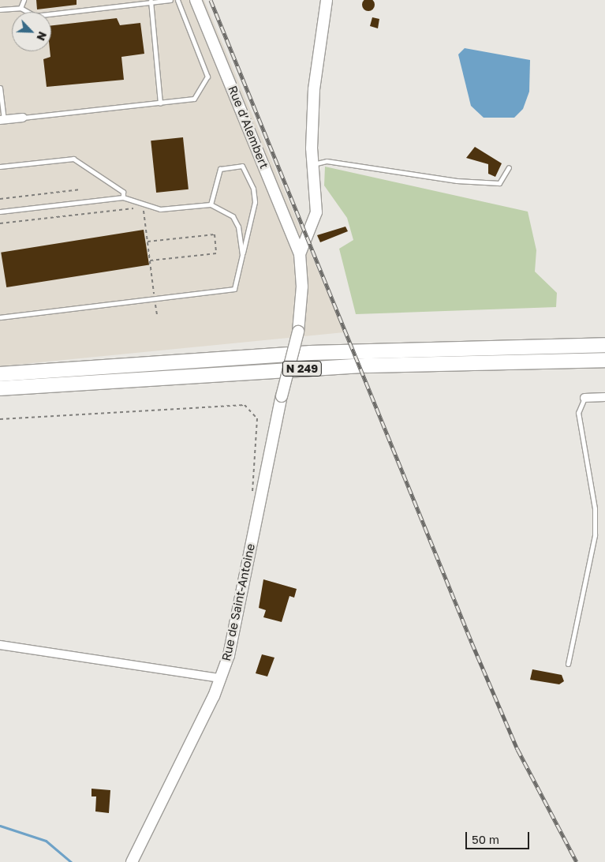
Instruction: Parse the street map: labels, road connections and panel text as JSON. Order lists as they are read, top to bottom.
{
  "streets": {
    "highway": ["N 249"],
    "street": ["Rue d’Alembert", "Rue de Saint-Antoine"]
  },
  "crossings": [
    ["Rue d’Alembert", "Rue de Saint-Antoine"]
  ],
  "scale_bar": "50 m",
  "north": "bottom right"
}
